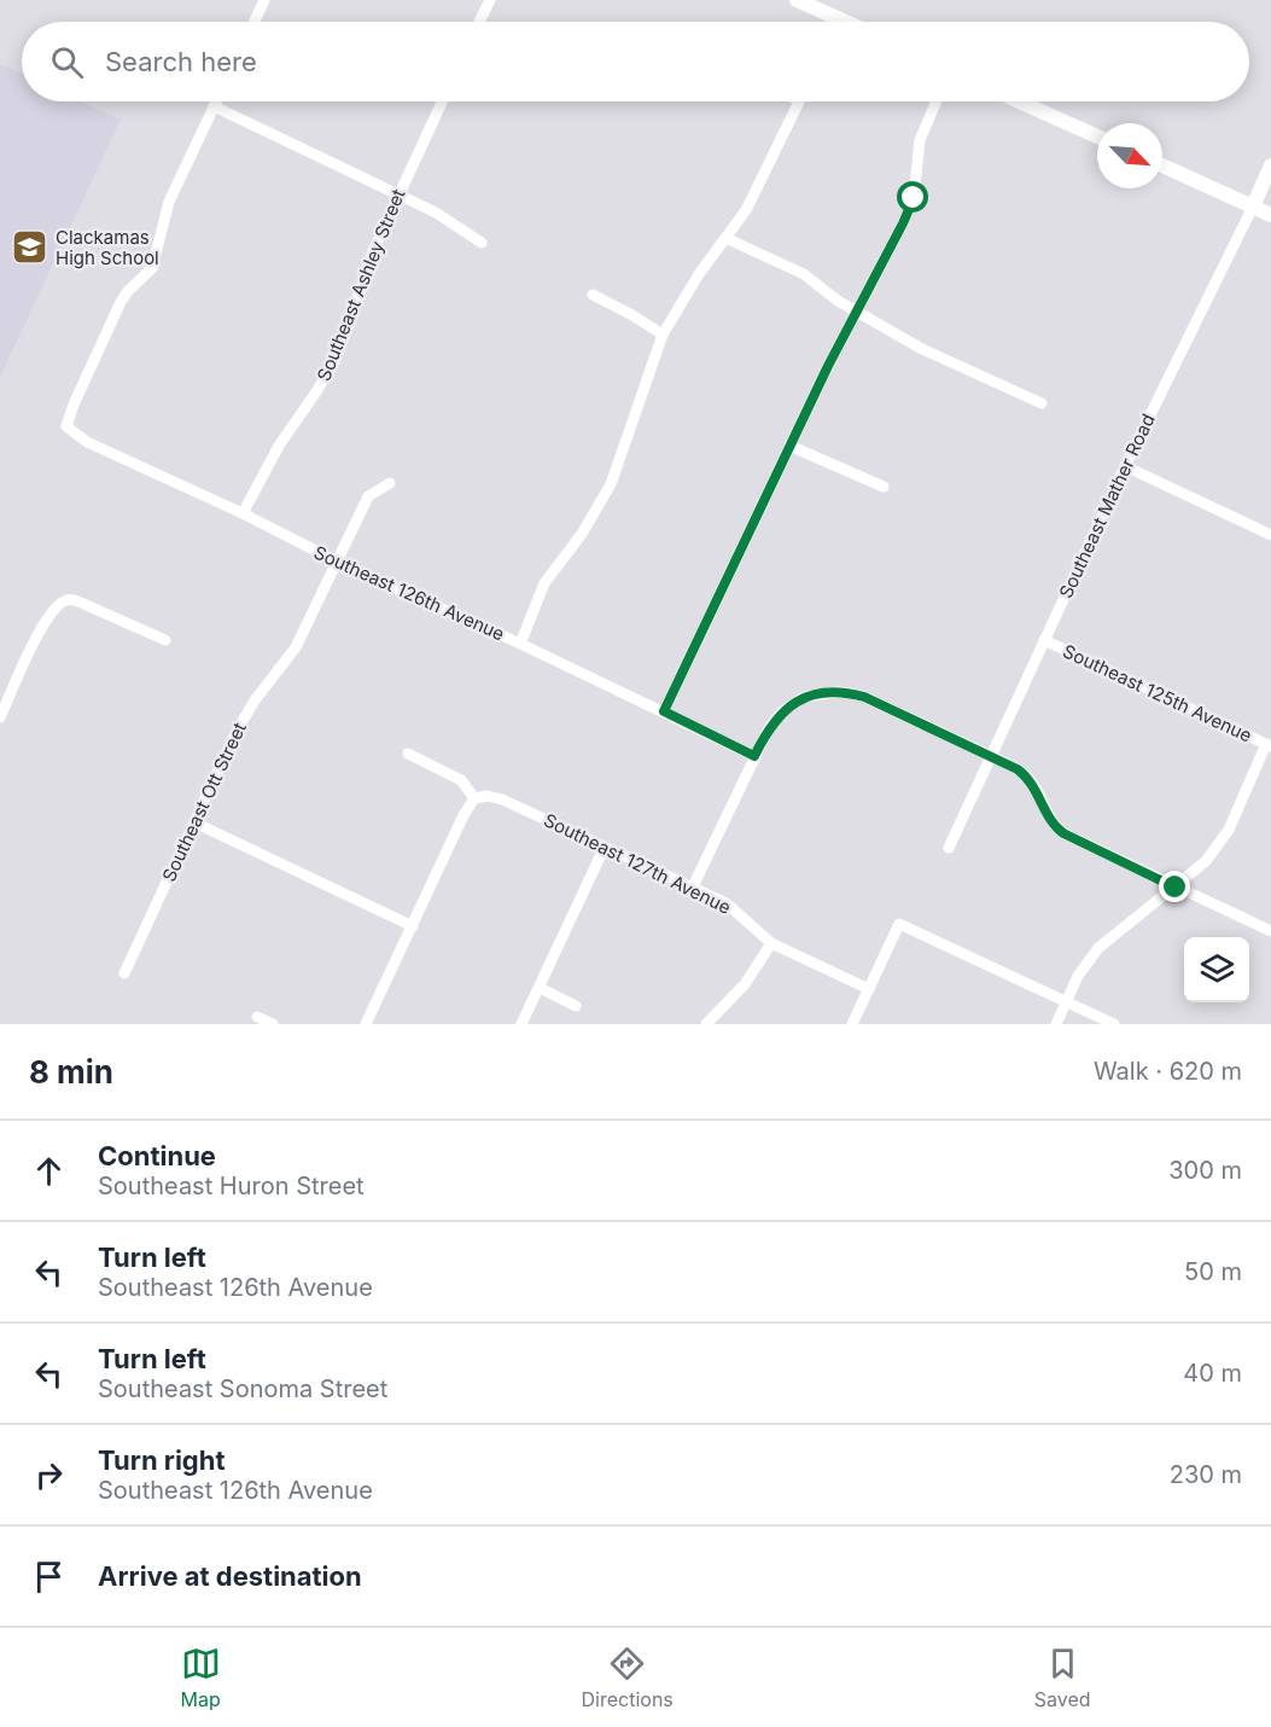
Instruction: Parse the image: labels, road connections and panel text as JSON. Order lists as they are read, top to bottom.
{
  "streets": {
    "main road": ["Southeast Mather Road"],
    "street": [
      "Southeast Ashley Street",
      "Southeast 126th Avenue",
      "Southeast 125th Avenue",
      "Southeast Ott Street",
      "Southeast 127th Avenue"
    ]
  },
  "crossings": [
    ["Southeast Ashley Street", "Southeast 126th Avenue"],
    ["Southeast Mather Road", "Southeast 125th Avenue"],
    ["Southeast 126th Avenue", "Southeast Ott Street"]
  ],
  "places": {
    "school or university": ["Clackamas High School"]
  },
  "north": "bottom right",
  "page": {
    "search": "Search here",
    "heading": ["8 min", "Walk · 620 m"],
    "list": [
      ["Continue", "Southeast Huron Street", "300 m"],
      ["Turn left", "Southeast 126th Avenue", "50 m"],
      ["Turn left", "Southeast Sonoma Street", "40 m"],
      ["Turn right", "Southeast 126th Avenue", "230 m"],
      "Arrive at destination"
    ],
    "nav": ["Map", "Directions", "Saved"]
  }
}
